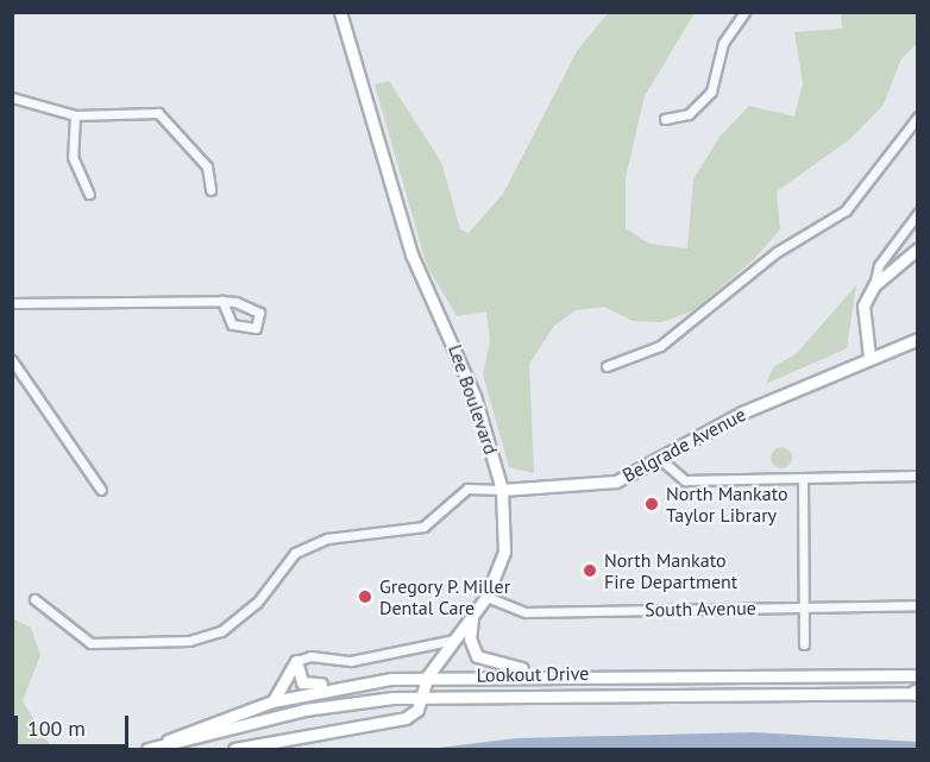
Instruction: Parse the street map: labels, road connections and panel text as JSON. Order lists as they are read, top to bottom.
{
  "streets": {
    "main road": ["Lee Boulevard", "Belgrade Avenue", "Lookout Drive"],
    "street": ["South Avenue"]
  },
  "crossings": [
    ["Lee Boulevard", "Belgrade Avenue"],
    ["Lee Boulevard", "South Avenue"],
    ["Lee Boulevard", "Lookout Drive"]
  ],
  "places": ["North Mankato Taylor Library", "North Mankato Fire Department", "Gregory P. Miller Dental Care"],
  "scale_bar": "100 m"
}
